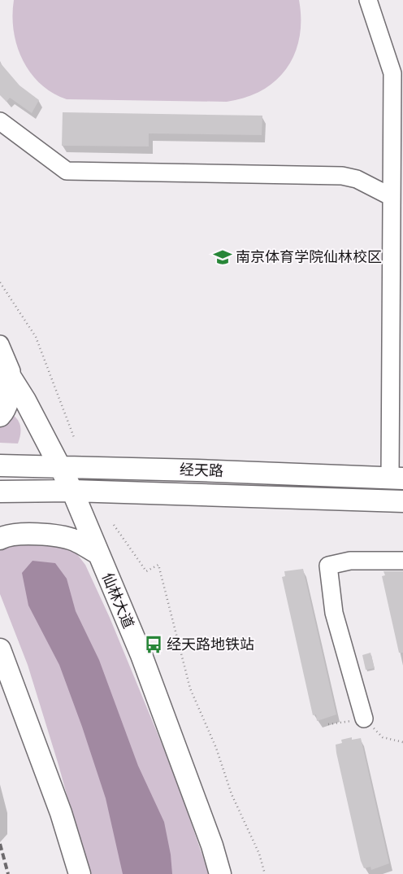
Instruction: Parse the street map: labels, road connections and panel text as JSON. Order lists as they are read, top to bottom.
{
  "streets": {
    "main road": ["经天路", "仙林大道"]
  },
  "crossings": [
    ["经天路", "仙林大道"]
  ],
  "places": {
    "school or university": ["南京体育学院仙林校区"],
    "bus stop": ["经天路地铁站"]
  }
}
